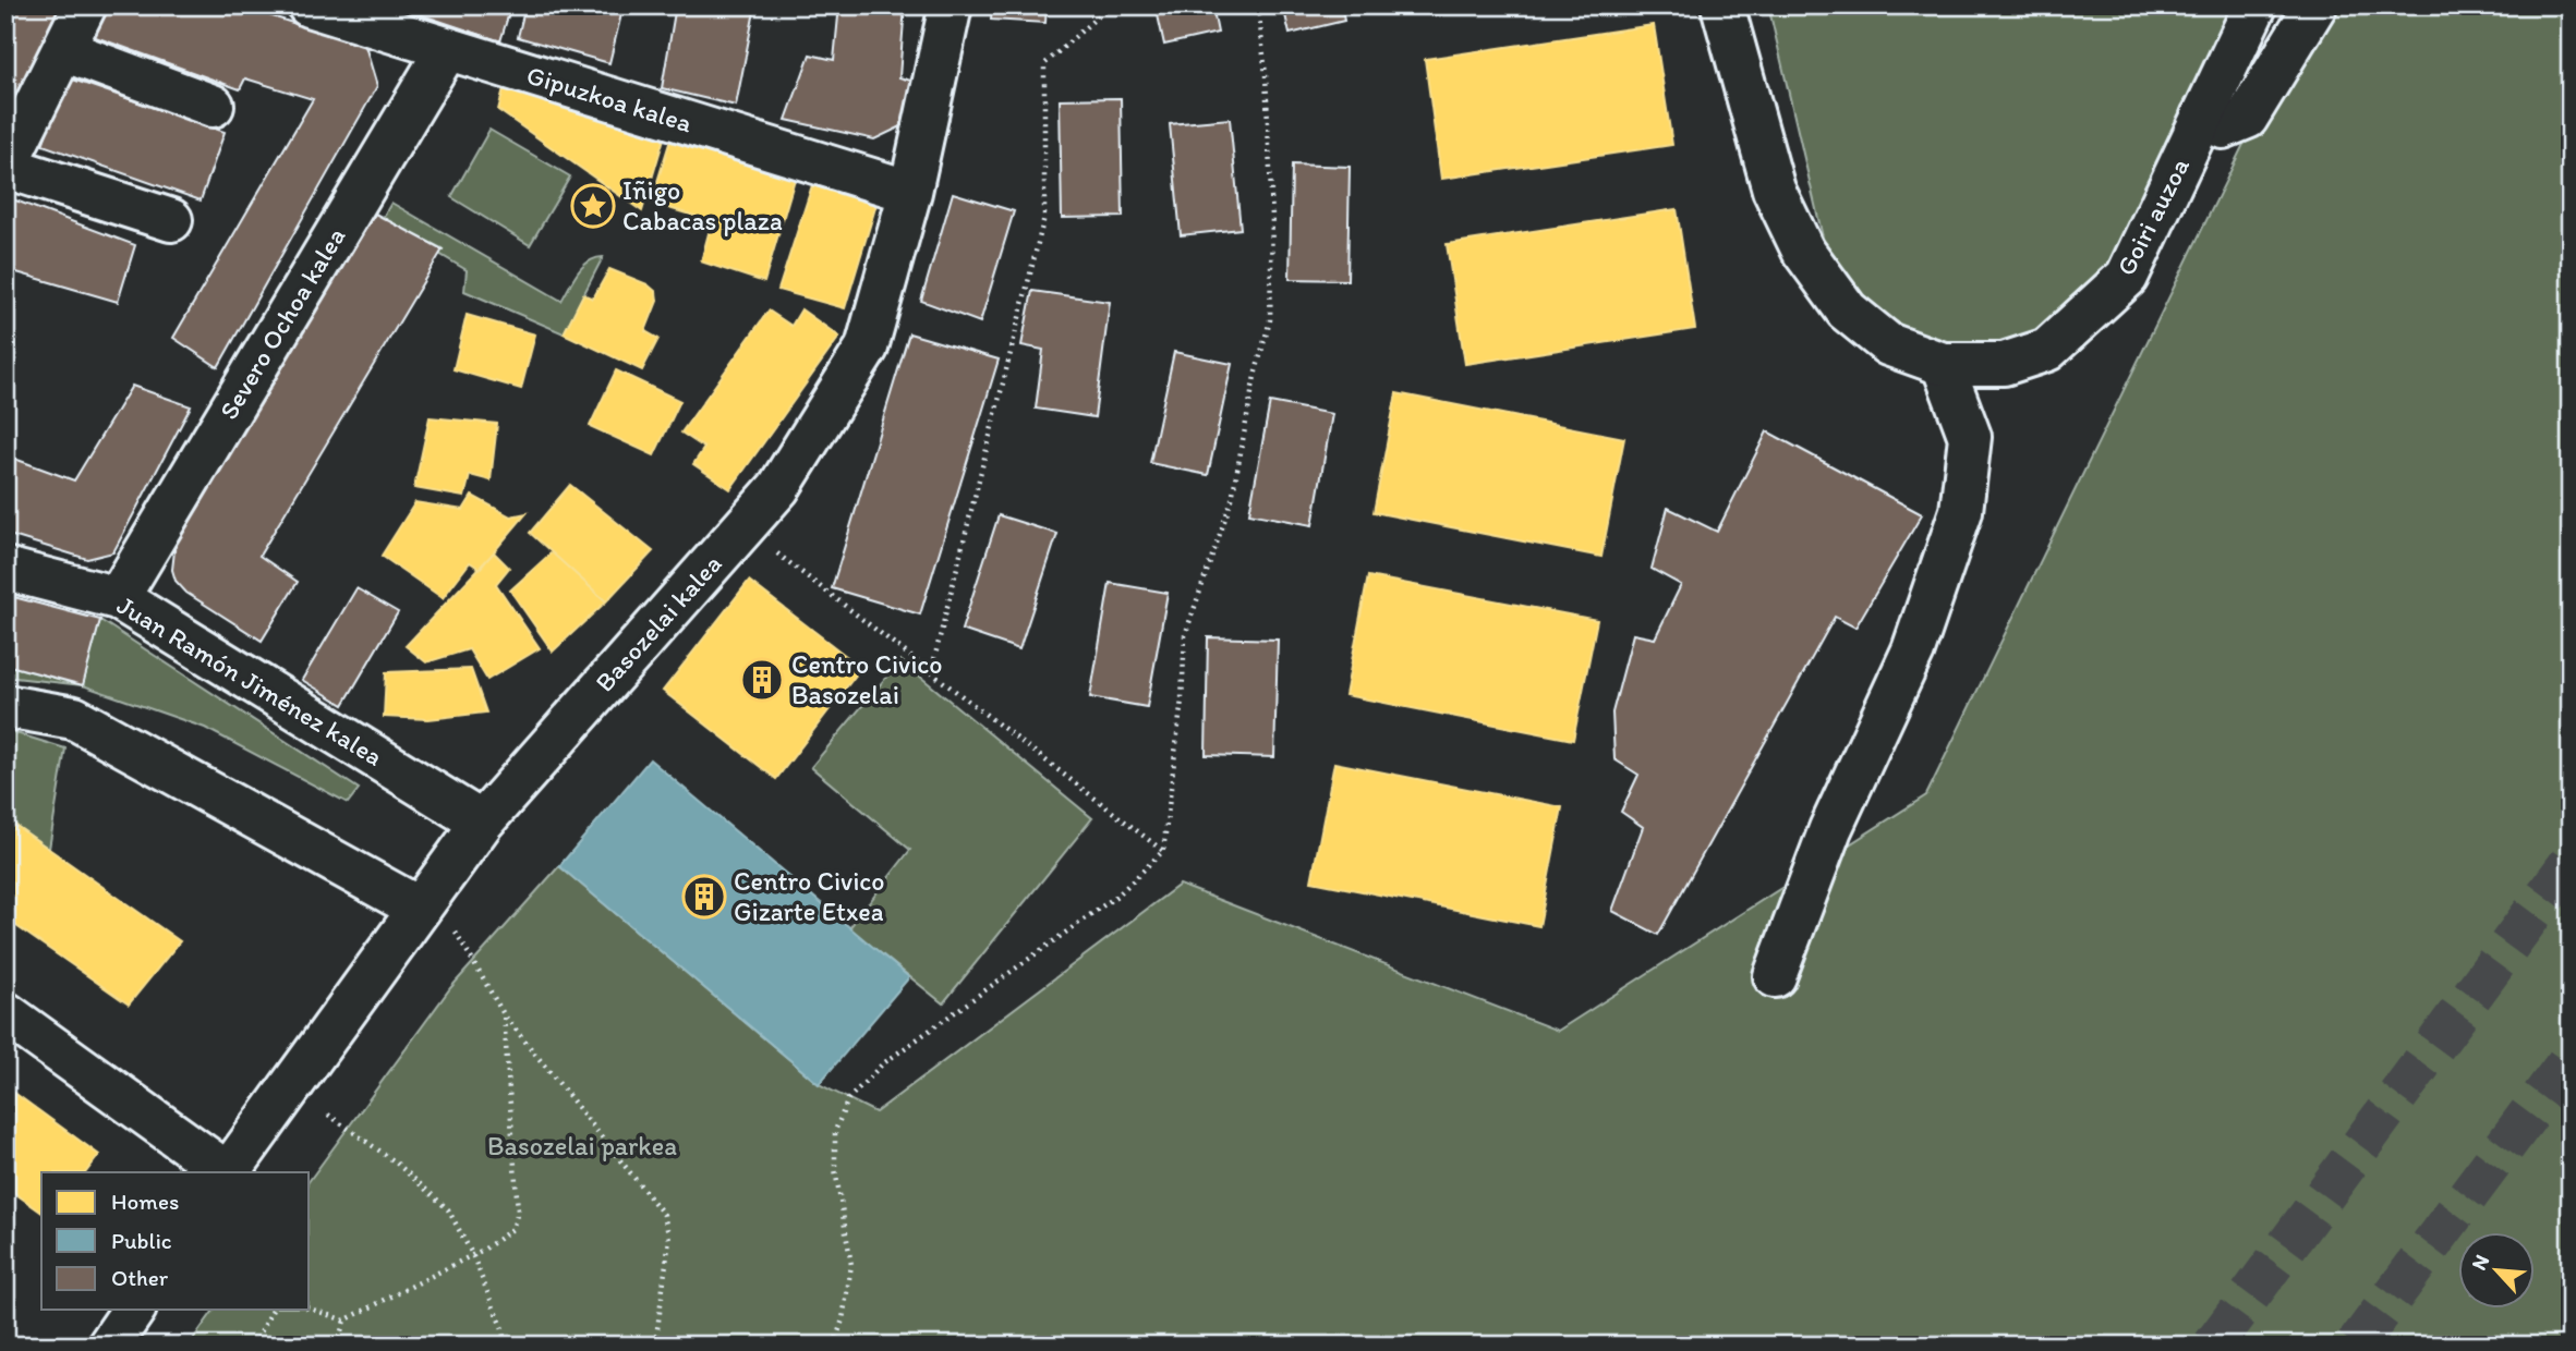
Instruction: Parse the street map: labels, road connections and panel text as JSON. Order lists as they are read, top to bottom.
{
  "streets": {
    "street": [
      "Gipuzkoa kalea",
      "Goiri auzoa",
      "Severo Ochoa kalea",
      "Basozelai kalea",
      "Juan Ramón Jiménez kalea"
    ]
  },
  "crossings": [
    ["Gipuzkoa kalea", "Severo Ochoa kalea"],
    ["Gipuzkoa kalea", "Basozelai kalea"],
    ["Severo Ochoa kalea", "Juan Ramón Jiménez kalea"],
    ["Basozelai kalea", "Juan Ramón Jiménez kalea"]
  ],
  "parks": ["Basozelai parkea"],
  "places": {
    "place": ["Iñigo Cabacas plaza"],
    "building": ["Centro Civico Basozelai", "Centro Civico Gizarte Etxea"]
  },
  "legend": ["Homes", "Public", "Other"],
  "north": "top left"
}
